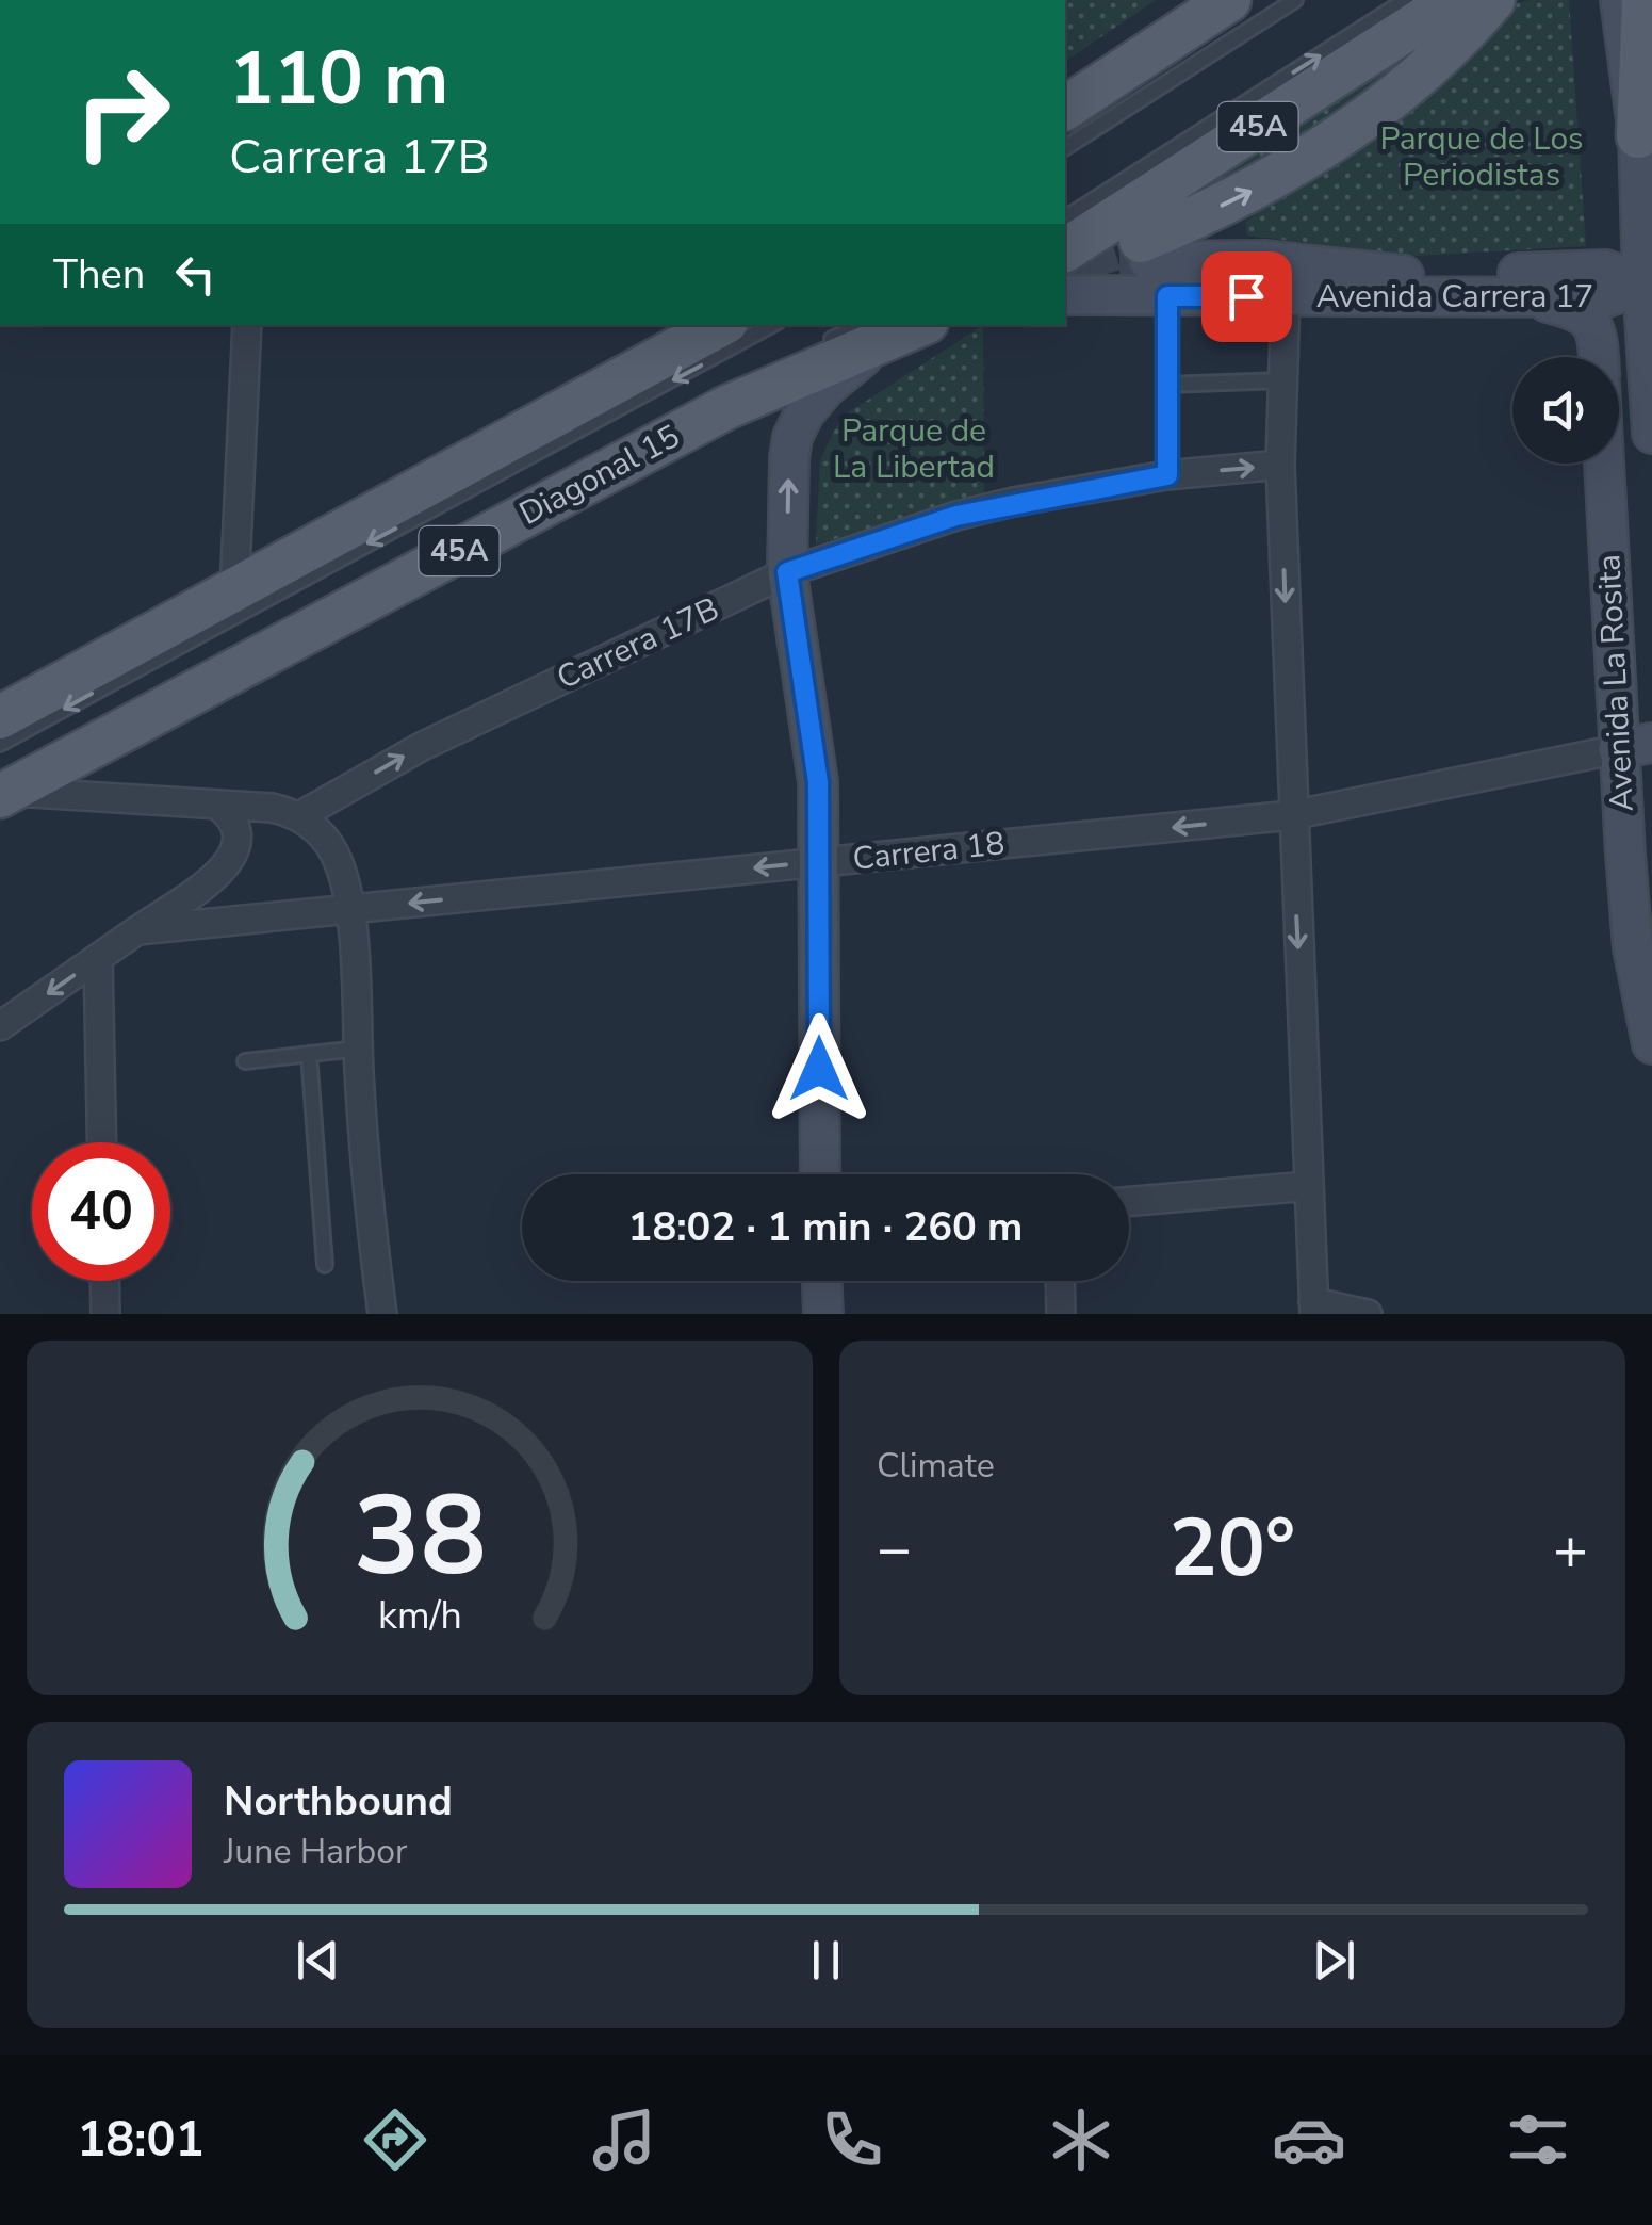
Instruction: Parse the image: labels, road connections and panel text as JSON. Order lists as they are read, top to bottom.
{
  "streets": {
    "main road": [
      "45A",
      "Avenida Carrera 17",
      "Diagonal 15",
      "Avenida La Rosita"
    ],
    "street": ["Carrera 17B", "Carrera 18"]
  },
  "crossings": [
    ["Avenida La Rosita", "Carrera 18"]
  ],
  "one_way": ["Carrera 17B", "Carrera 18"],
  "parks": ["Parque de Los Periodistas", "Parque de La Libertad"],
  "page": {
    "turn": ["110 m", "Carrera 17B"],
    "then": "Then",
    "limit": "40",
    "trip": "18:02 · 1 min · 260 m",
    "tile": "Climate",
    "heat": ["−", "20°", "+"],
    "song": ["Northbound", "June Harbor"],
    "tabs": "18:01",
    "gauge": ["38", "km/h"]
  }
}
